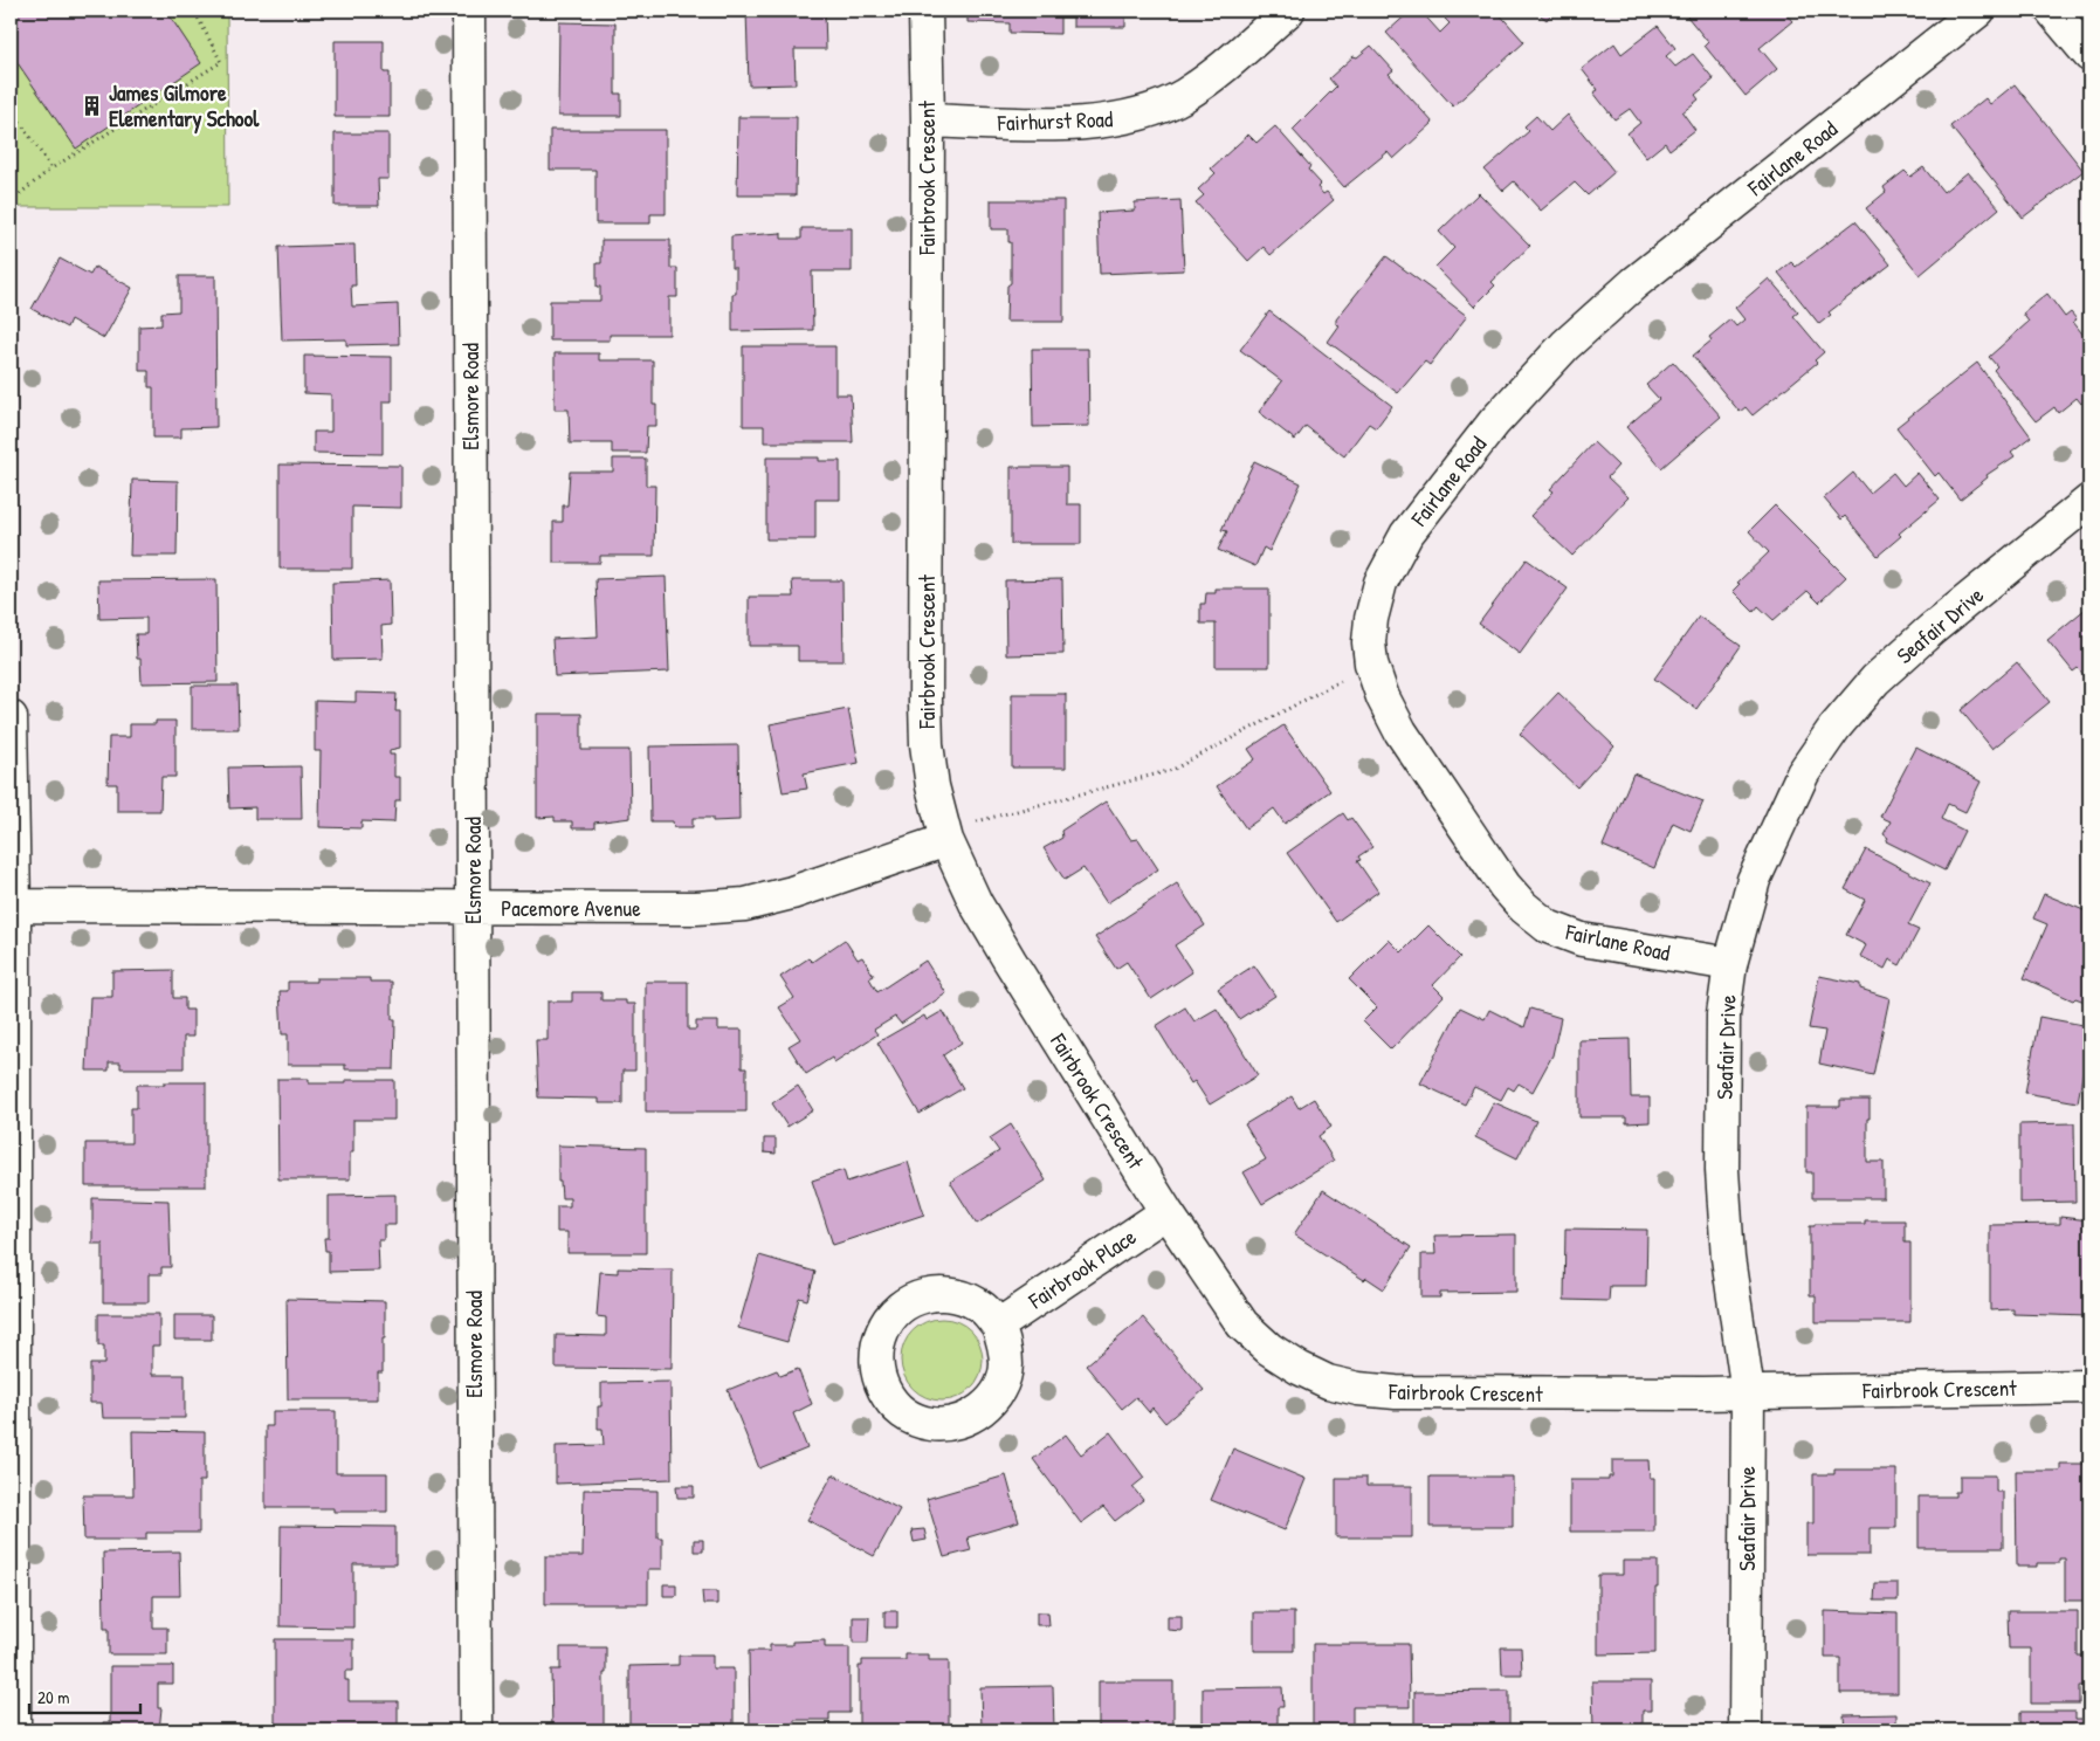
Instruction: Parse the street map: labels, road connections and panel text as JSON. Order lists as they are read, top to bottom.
{
  "streets": {
    "street": [
      "Fairhurst Road",
      "Fairlane Road",
      "Fairbrook Crescent",
      "Elsmore Road",
      "Seafair Drive",
      "Pacemore Avenue",
      "Fairbrook Place"
    ]
  },
  "crossings": [
    ["Fairhurst Road", "Fairbrook Crescent"],
    ["Fairlane Road", "Seafair Drive"],
    ["Fairbrook Crescent", "Seafair Drive"],
    ["Fairbrook Crescent", "Pacemore Avenue"],
    ["Fairbrook Crescent", "Fairbrook Place"],
    ["Elsmore Road", "Pacemore Avenue"]
  ],
  "places": {
    "building": ["James Gilmore Elementary School"]
  },
  "scale_bar": "20 m"
}
